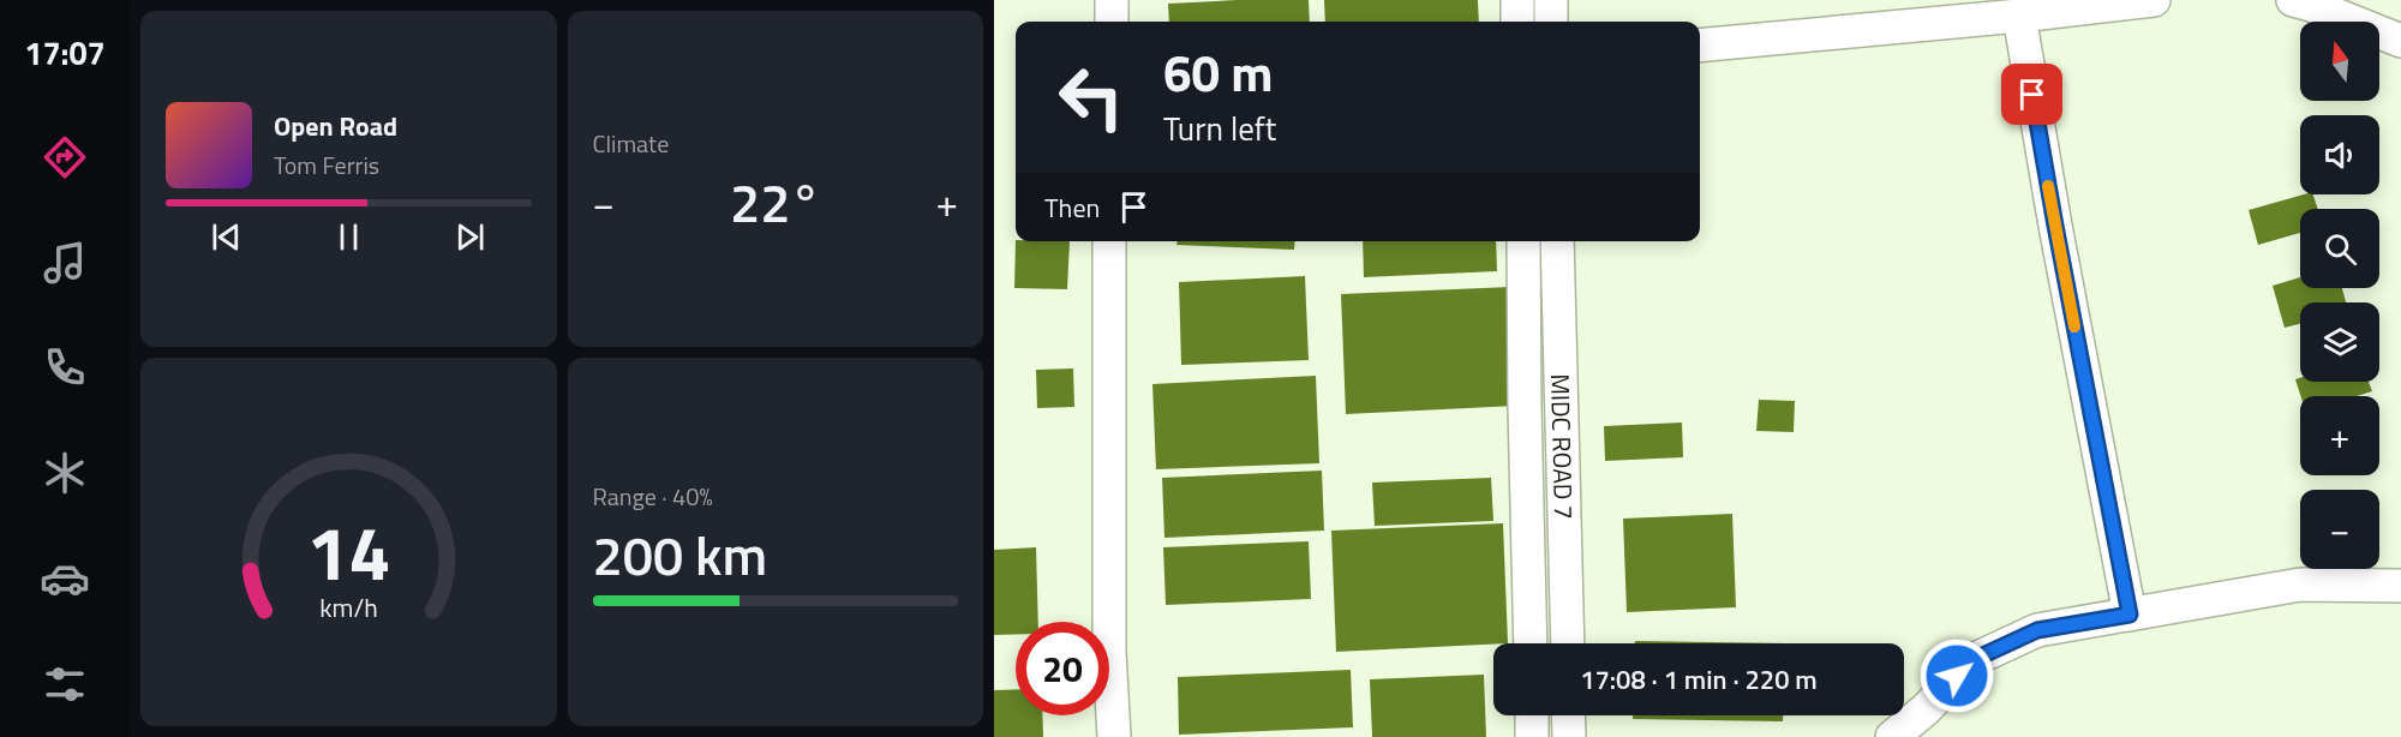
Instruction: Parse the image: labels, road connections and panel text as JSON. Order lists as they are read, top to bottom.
{
  "streets": {
    "street": ["MIDC ROAD 7"]
  },
  "north": "top",
  "page": {
    "tabs": "17:07",
    "tile": [
      "Climate",
      ["Range · 40%", "200 km"]
    ],
    "map_buttons": ["+", "−"],
    "turn": ["60 m", "Turn left"],
    "song": ["Open Road", "Tom Ferris"],
    "heat": ["−", "22°", "+"],
    "then": "Then",
    "limit": "20",
    "trip": "17:08 · 1 min · 220 m",
    "gauge": ["14", "km/h"]
  }
}
